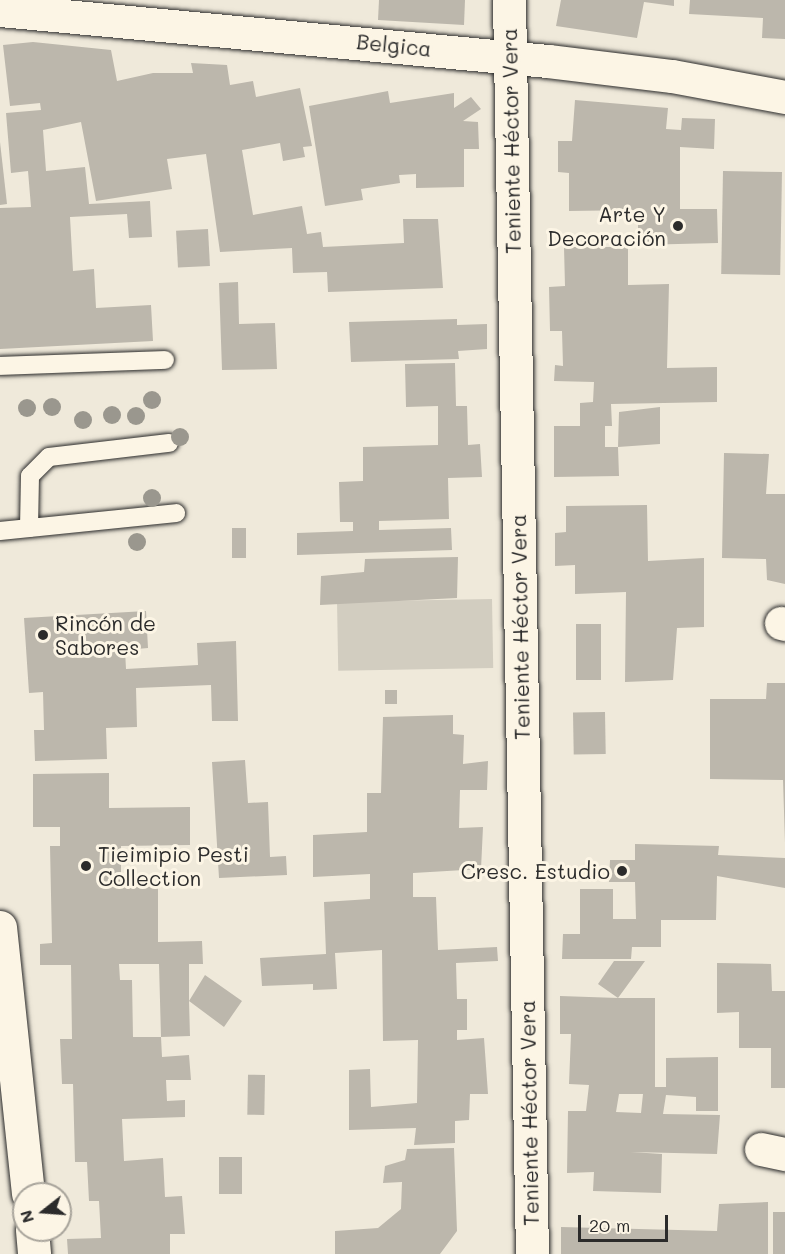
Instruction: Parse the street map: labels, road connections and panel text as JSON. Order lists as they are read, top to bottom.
{
  "streets": {
    "street": ["Belgica", "Teniente Héctor Vera"]
  },
  "crossings": [
    ["Belgica", "Teniente Héctor Vera"]
  ],
  "places": [
    "Arte Y Decoración",
    "Rincón de Sabores",
    "Tieimipio Pesti Collection",
    "Cresc. Estudio"
  ],
  "scale_bar": "20 m",
  "north": "left"
}
